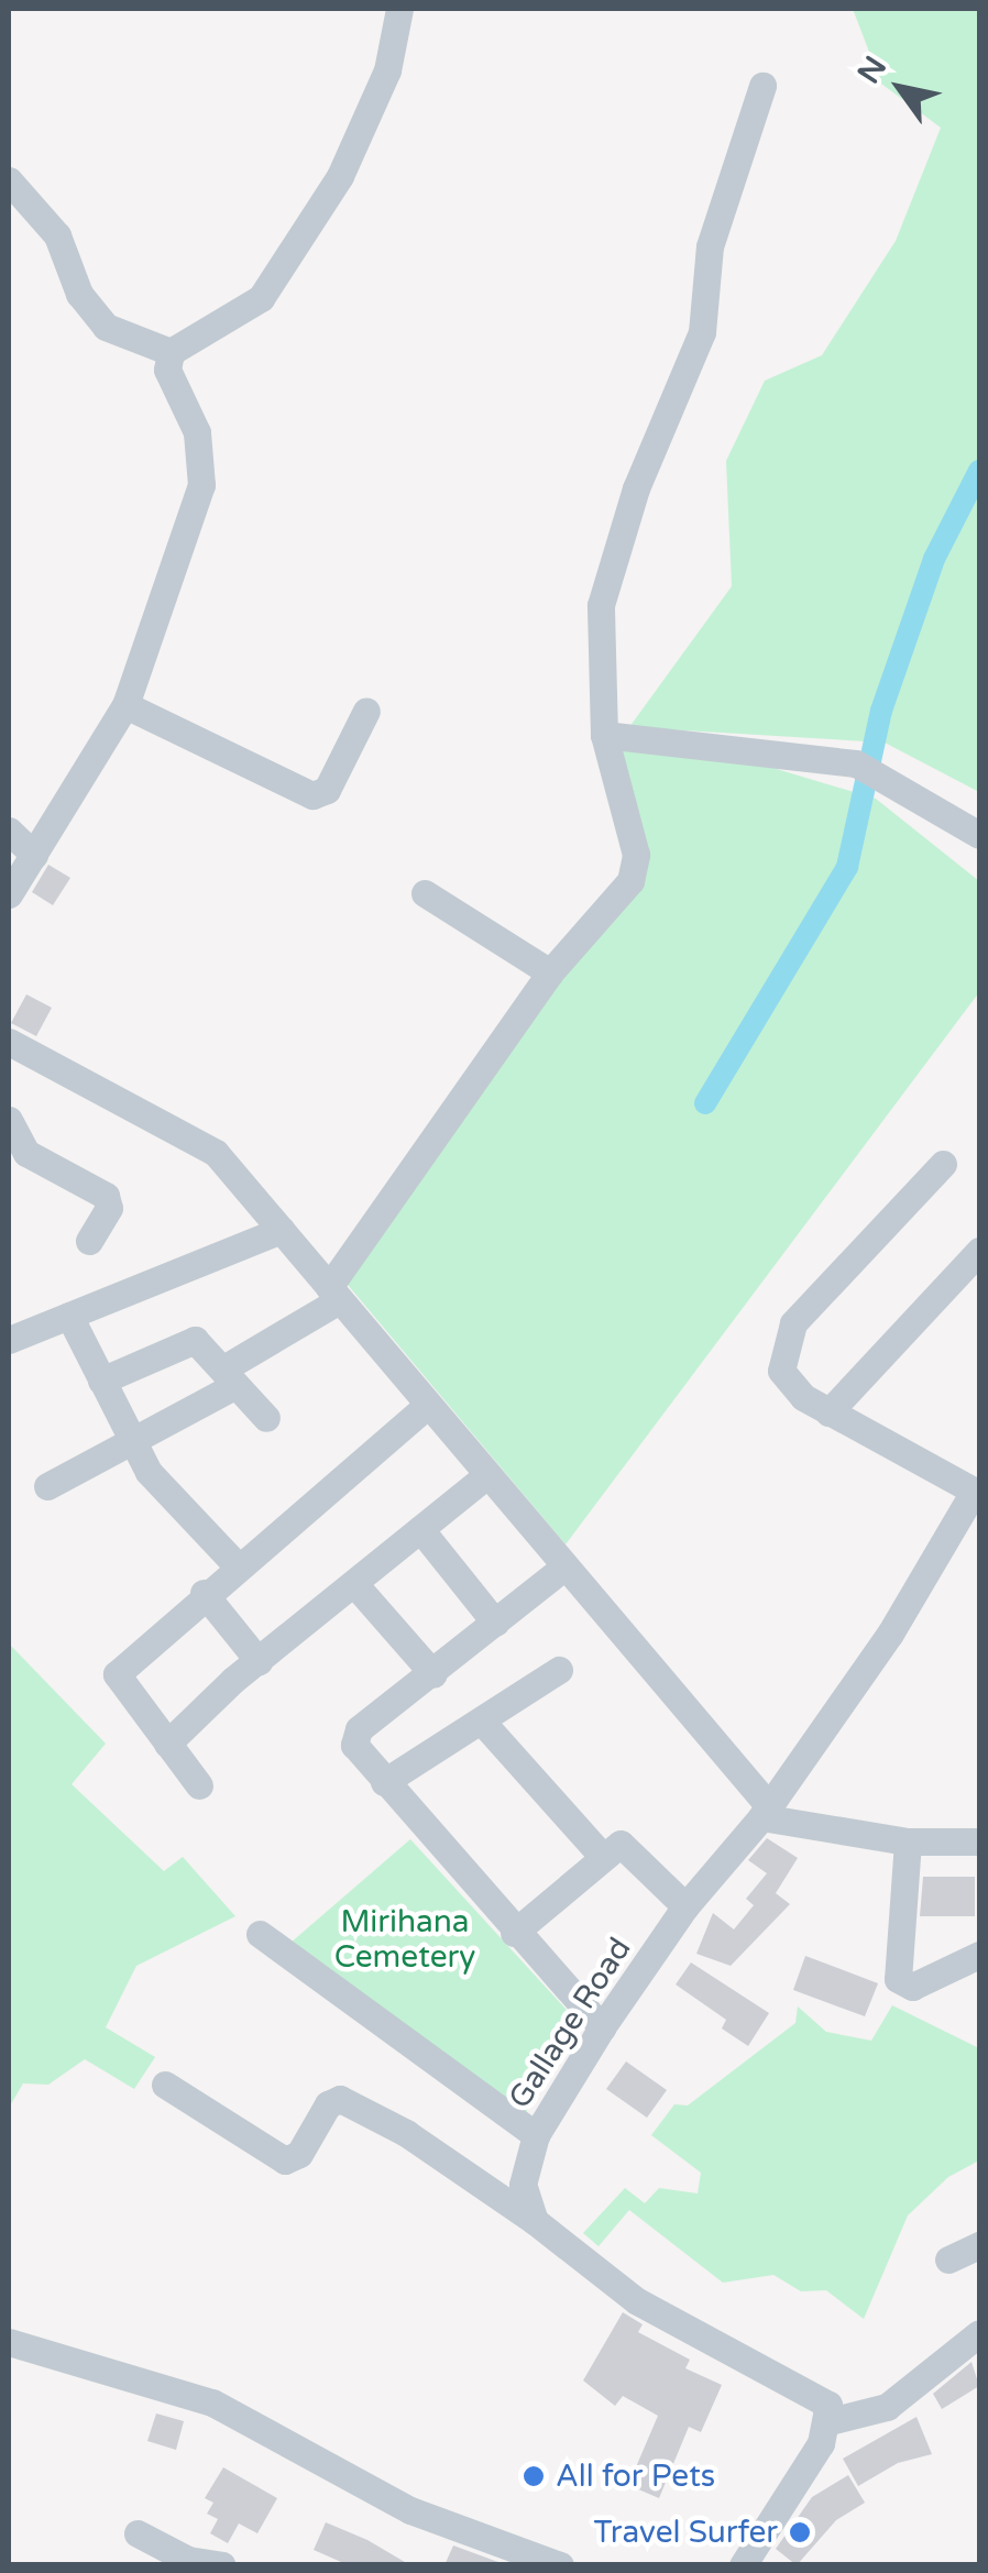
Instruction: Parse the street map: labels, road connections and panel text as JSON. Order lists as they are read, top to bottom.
{
  "streets": {
    "street": ["Gallage Road"]
  },
  "parks": ["Mirihana Cemetery"],
  "places": ["All for Pets", "Travel Surfer"],
  "north": "top left"
}
